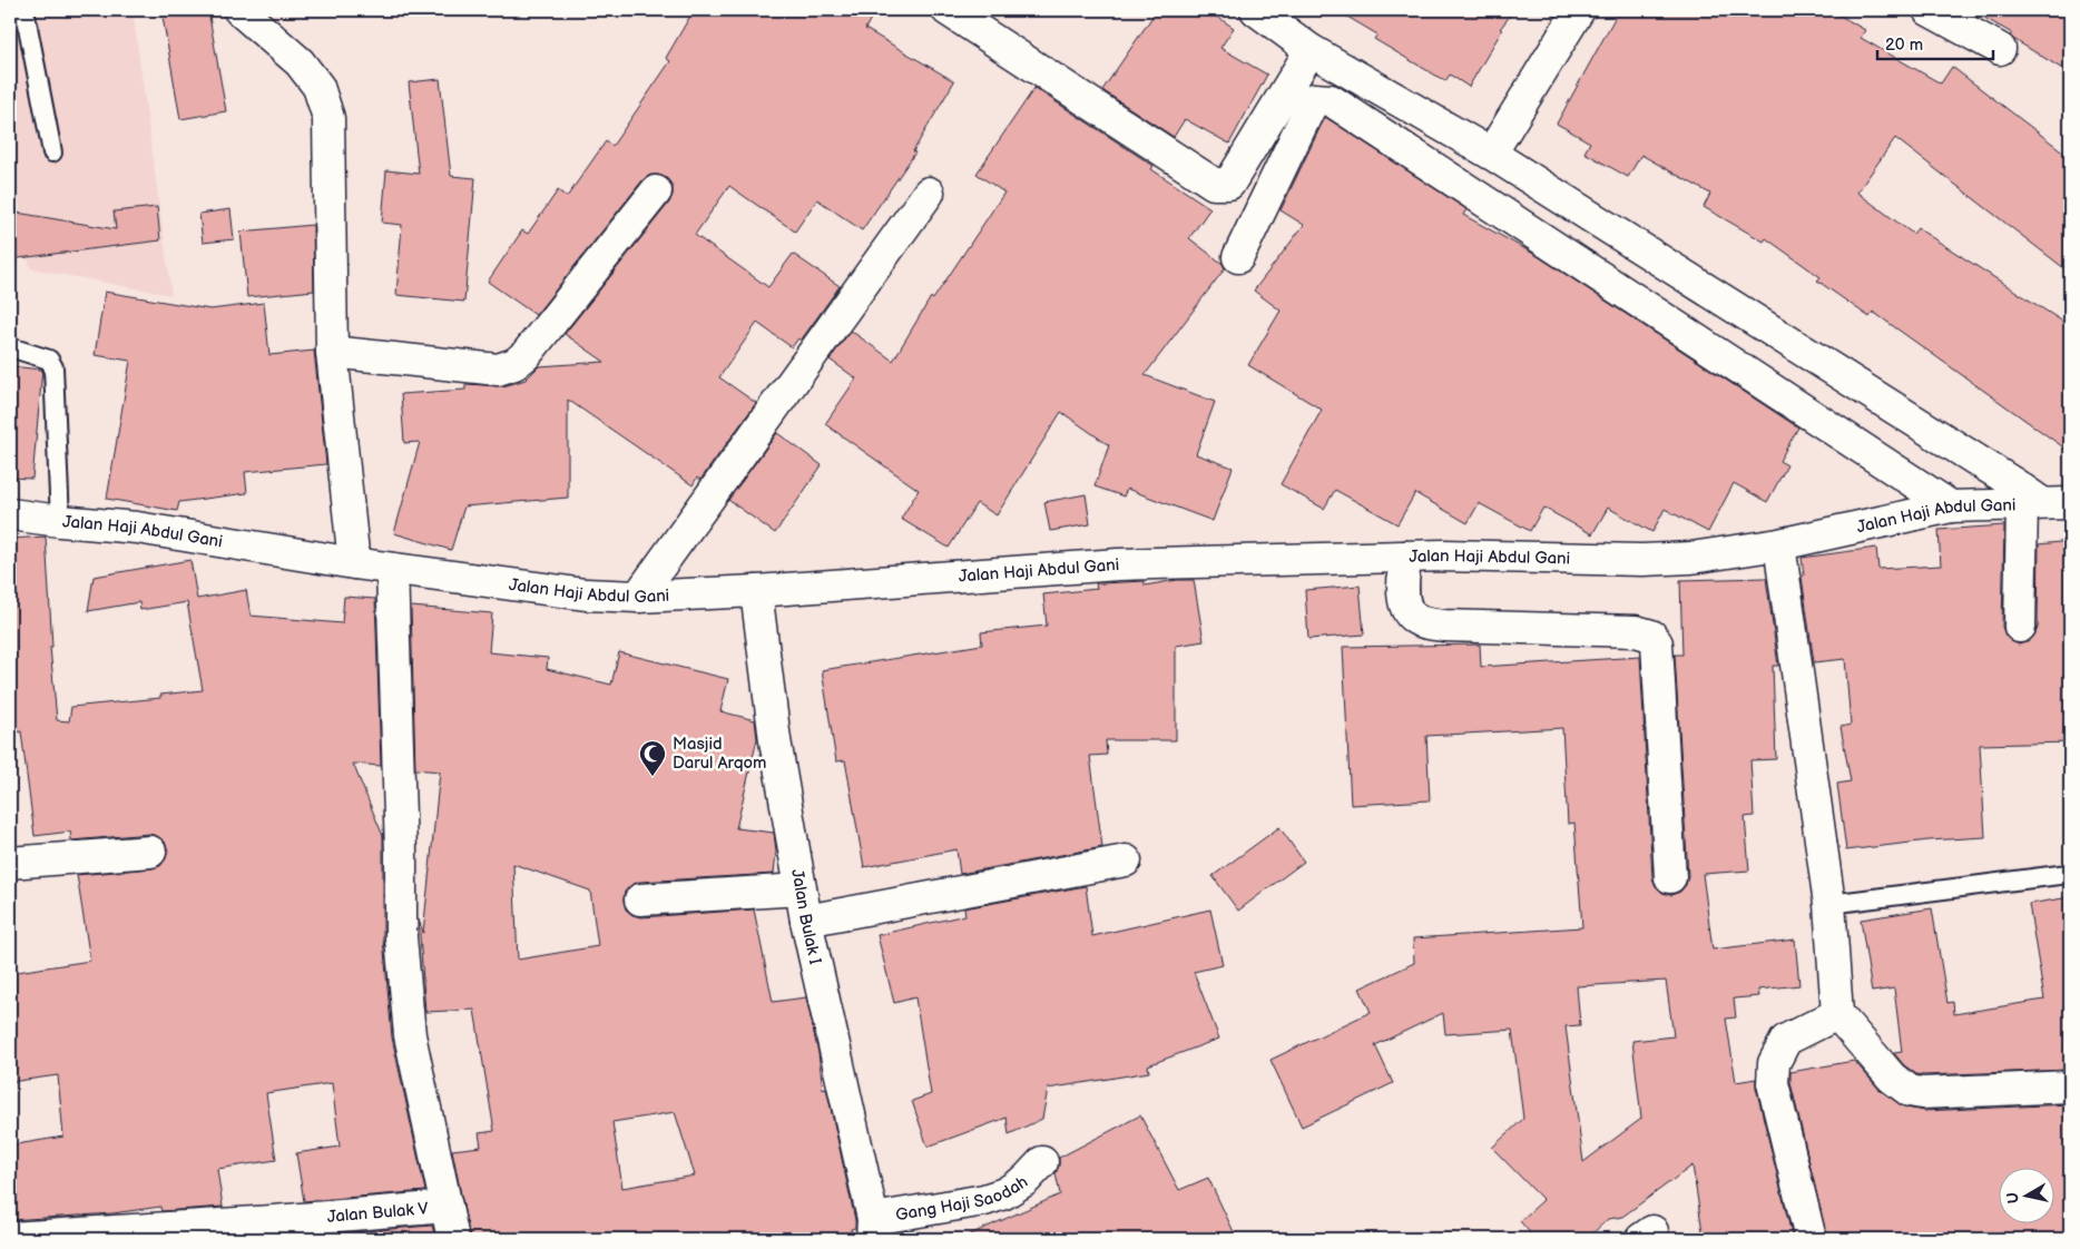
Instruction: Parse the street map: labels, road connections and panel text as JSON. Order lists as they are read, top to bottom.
{
  "streets": {
    "street": [
      "Jalan Haji Abdul Gani",
      "Jalan Bulak I",
      "Gang Haji Saodah",
      "Jalan Bulak V"
    ]
  },
  "crossings": [
    ["Jalan Haji Abdul Gani", "Jalan Bulak I"],
    ["Jalan Bulak I", "Gang Haji Saodah"]
  ],
  "places": {
    "mosque": ["Masjid Darul Arqom"]
  },
  "scale_bar": "20 m",
  "north": "left"
}
